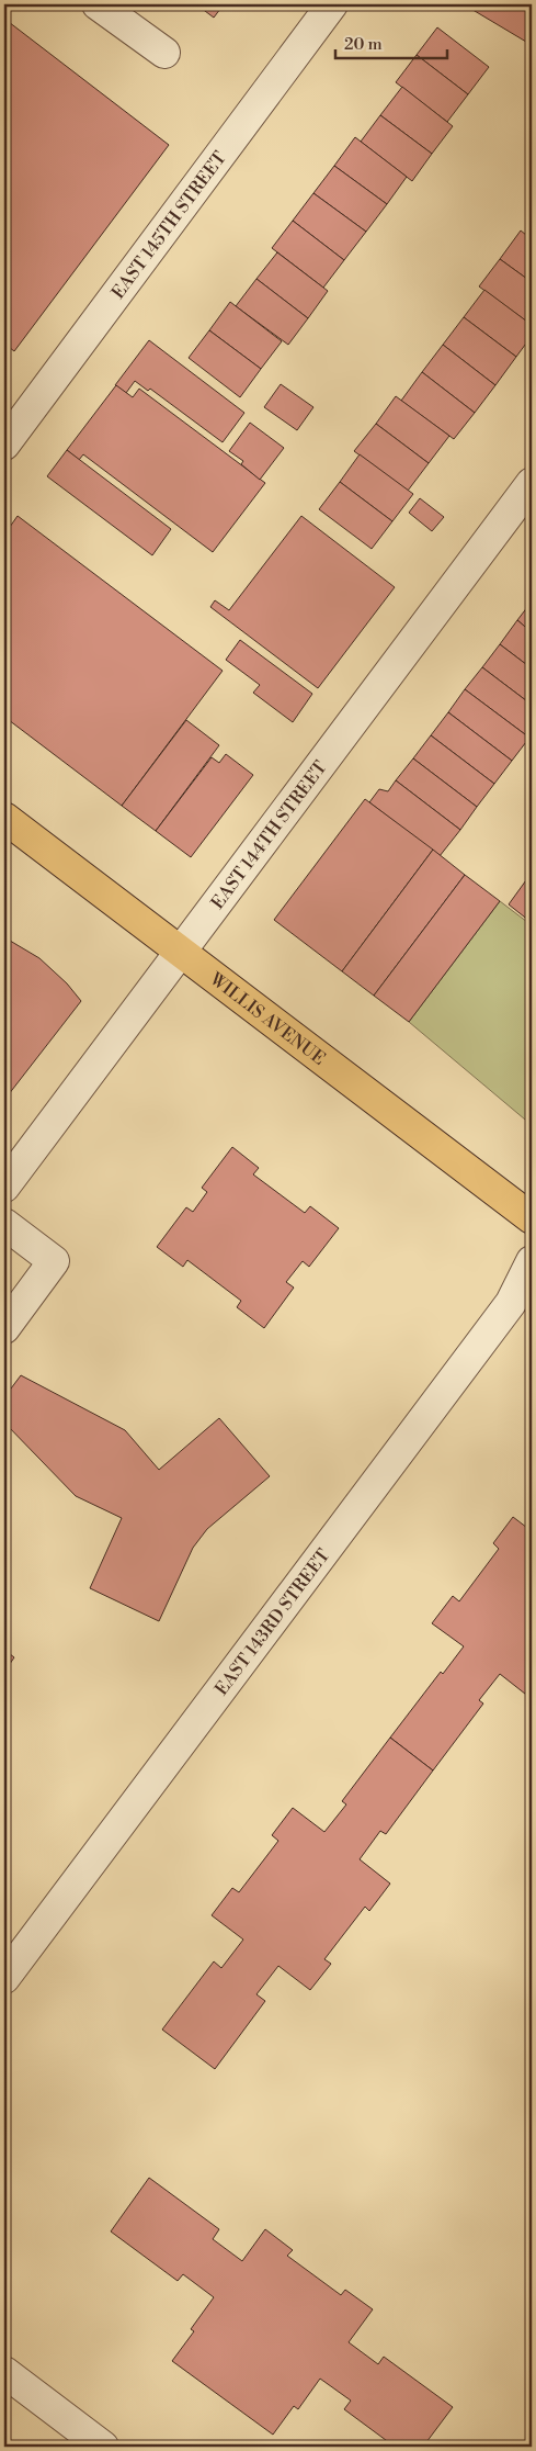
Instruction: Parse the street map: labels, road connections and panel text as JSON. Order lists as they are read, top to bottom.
{
  "streets": {
    "main road": ["WILLIS AVENUE"],
    "street": ["EAST 145TH STREET", "EAST 144TH STREET", "EAST 143RD STREET"]
  },
  "crossings": [
    ["EAST 144TH STREET", "WILLIS AVENUE"]
  ],
  "scale_bar": "20 m"
}
